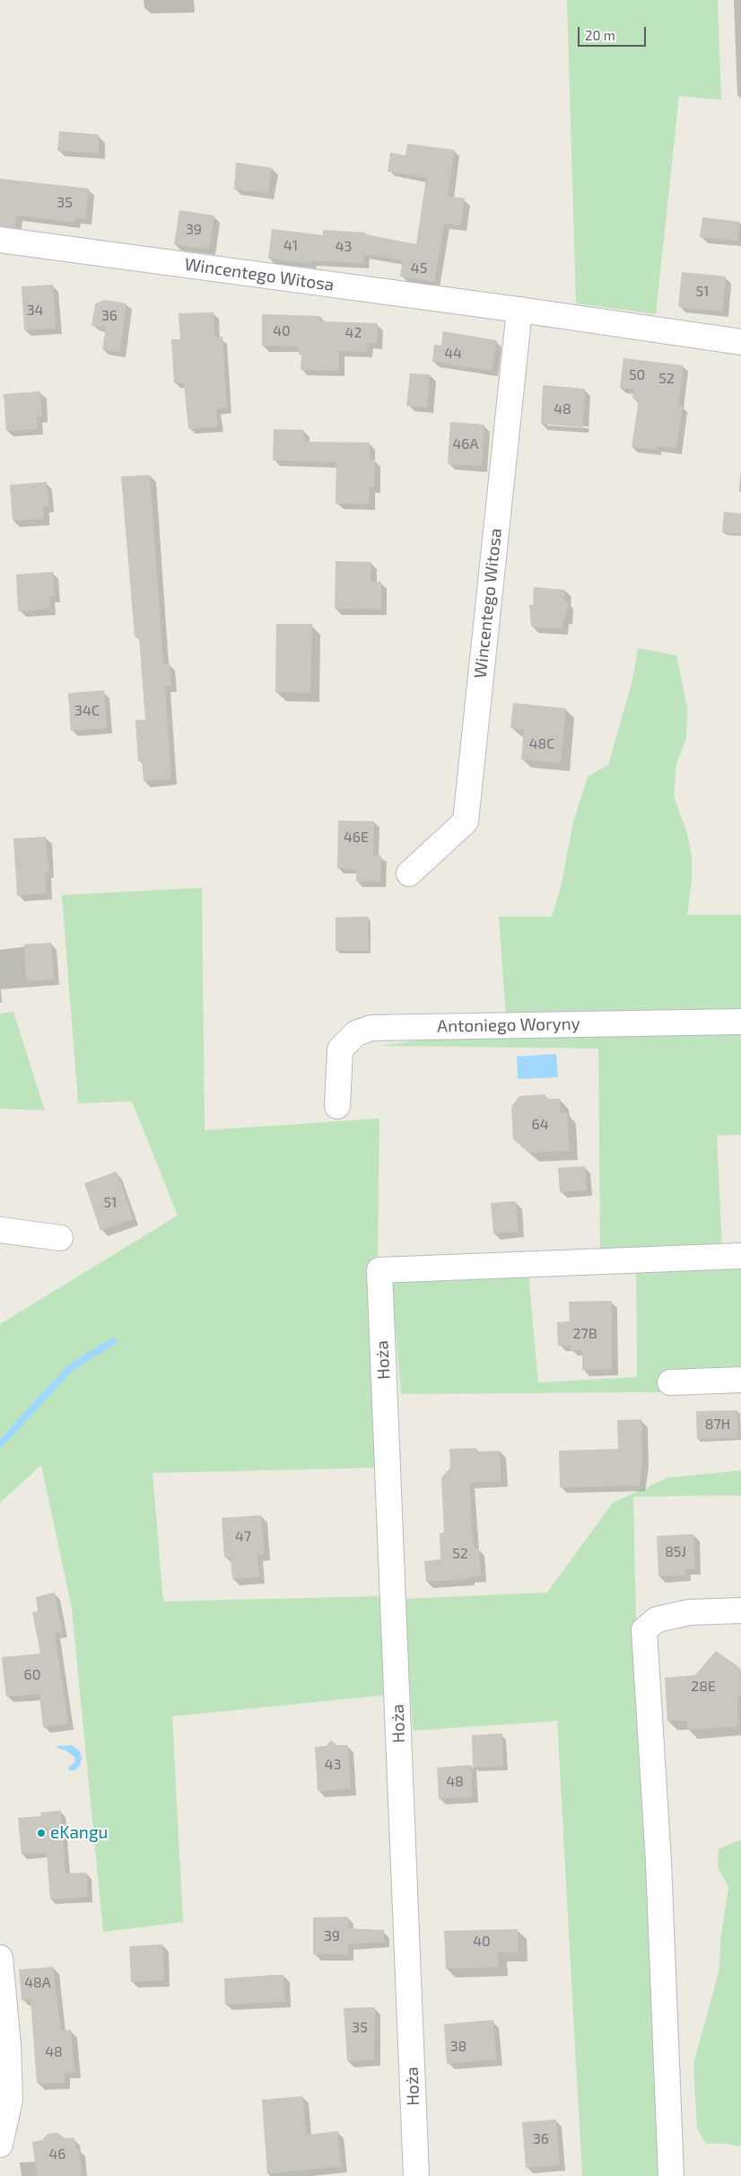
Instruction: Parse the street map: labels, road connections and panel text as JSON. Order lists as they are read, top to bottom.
{
  "streets": {
    "street": ["Wincentego Witosa", "Antoniego Woryny", "Hoża"]
  },
  "places": ["eKangu"],
  "house_numbers": [
    "35",
    "39",
    "41",
    "43",
    "45",
    "51",
    "34",
    "36",
    "40",
    "42",
    "44",
    "50",
    "52",
    "48",
    "46A",
    "34C",
    "48C",
    "46E",
    "64",
    "51",
    "27B",
    "87H",
    "47",
    "85J",
    "52",
    "60",
    "28E",
    "43",
    "48",
    "39",
    "40",
    "48A",
    "35",
    "38",
    "48",
    "36",
    "46"
  ],
  "scale_bar": "20 m"
}
